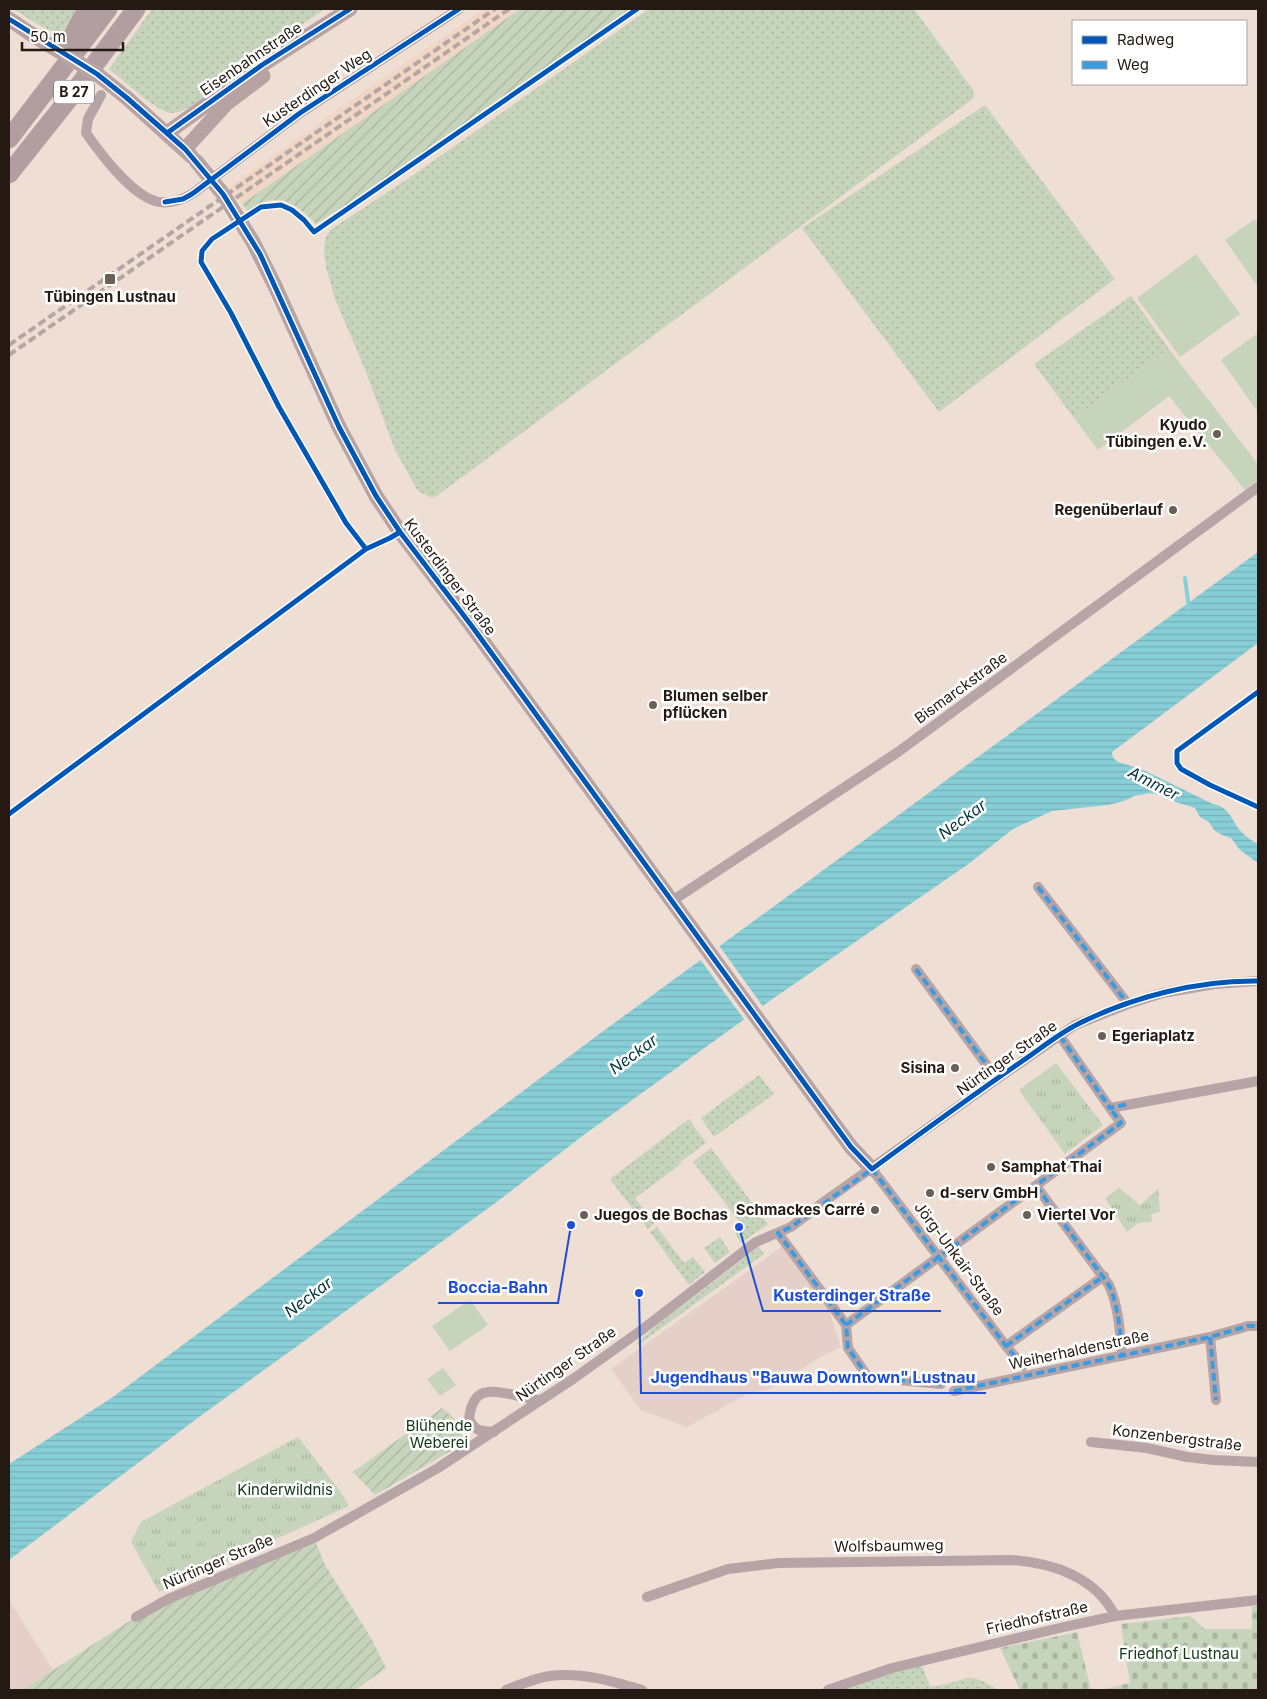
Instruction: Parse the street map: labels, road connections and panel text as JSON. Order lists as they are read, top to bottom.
{
  "streets": {
    "highway": ["B 27"],
    "street": [
      "Eisenbahnstraße",
      "Kusterdinger Weg",
      "Kusterdinger Straße",
      "Bismarckstraße",
      "Nürtinger Straße",
      "Jörg-Unkair-Straße",
      "Weiherhaldenstraße",
      "Konzenbergstraße",
      "Wolfsbaumweg",
      "Friedhofstraße"
    ]
  },
  "crossings": [
    ["Eisenbahnstraße", "Kusterdinger Straße"],
    ["Kusterdinger Straße", "Bismarckstraße"],
    ["Kusterdinger Straße", "Nürtinger Straße"],
    ["Kusterdinger Straße", "Jörg-Unkair-Straße"],
    ["Nürtinger Straße", "Jörg-Unkair-Straße"],
    ["Wolfsbaumweg", "Friedhofstraße"]
  ],
  "water": ["Ammer", "Neckar"],
  "parks": ["Blühende Weberei", "Kinderwildnis", "Friedhof Lustnau"],
  "places": {
    "transit": ["Tübingen Lustnau"],
    "other": [
      "Kyudo Tübingen e.V.",
      "Regenüberlauf",
      "Blumen selber pflücken",
      "Egeriaplatz",
      "Sisina",
      "Samphat Thai",
      "d-serv GmbH",
      "Schmackes Carré",
      "Juegos de Bochas",
      "Viertel Vor",
      "Boccia-Bahn",
      "Kusterdinger Straße",
      "Jugendhaus \"Bauwa Downtown\" Lustnau"
    ]
  },
  "legend": ["Radweg", "Weg"],
  "scale_bar": "50 m"
}
